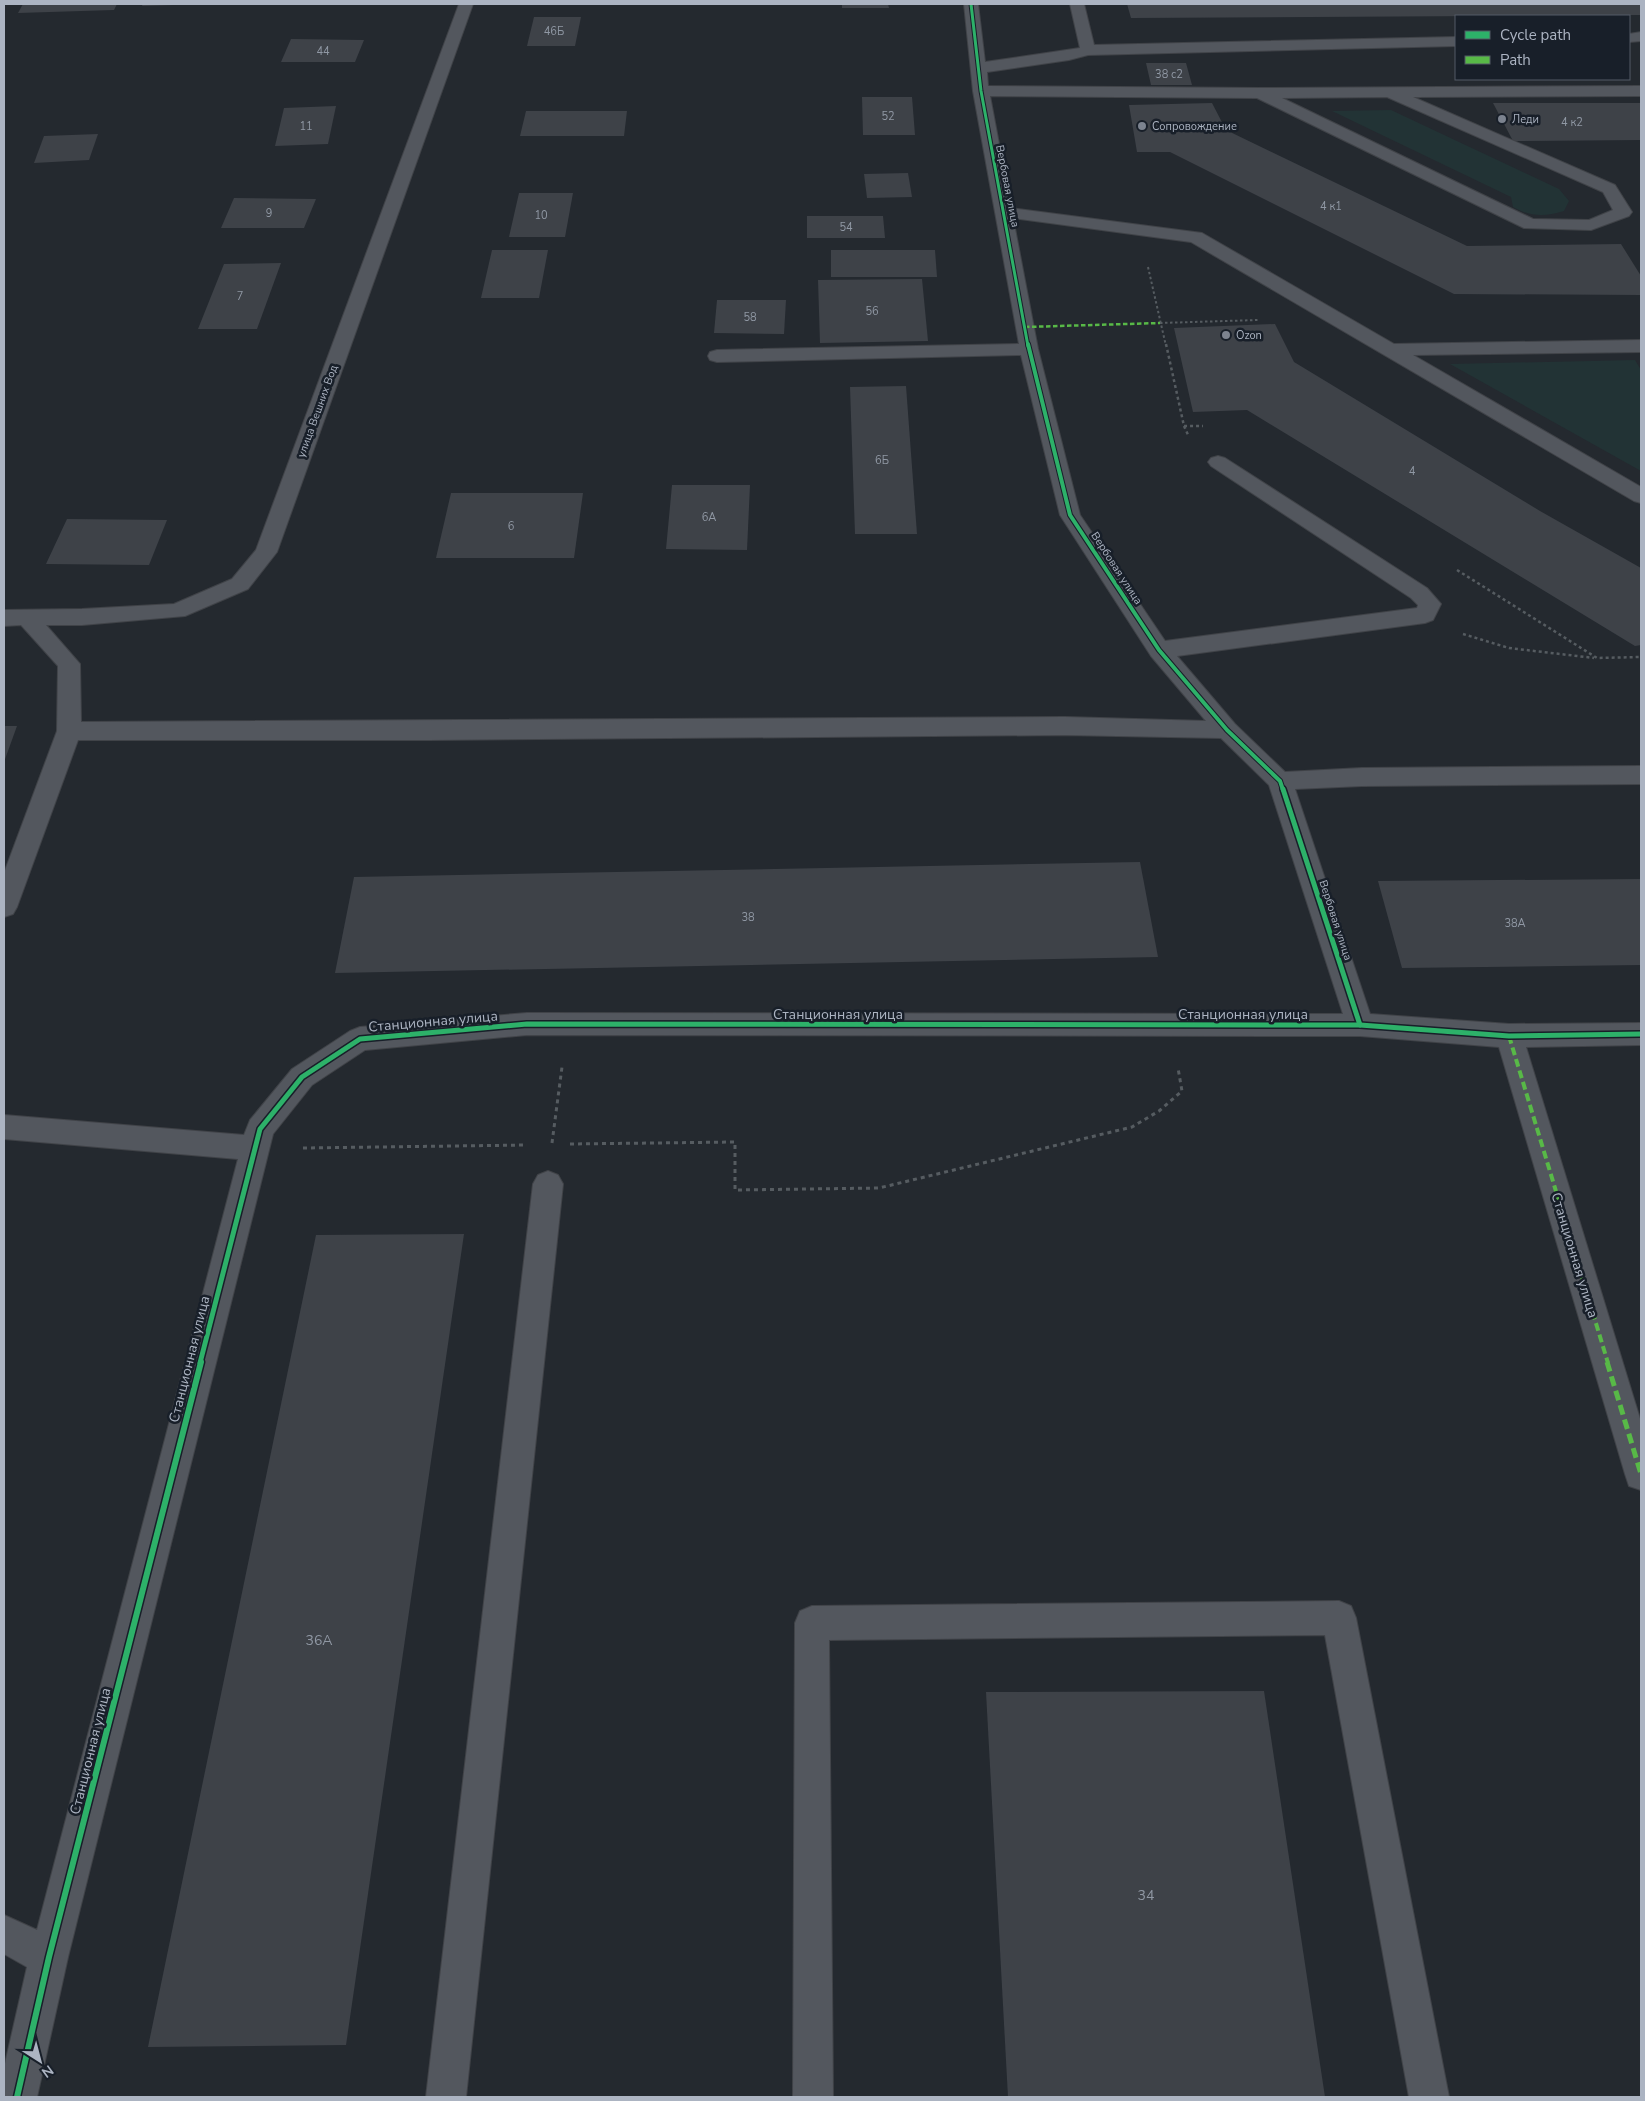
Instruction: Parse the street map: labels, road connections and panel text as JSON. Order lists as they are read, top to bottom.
{
  "streets": {
    "street": ["Вербовая улица", "улица Вешних Вод", "Станционная улица"]
  },
  "crossings": [
    ["Вербовая улица", "Станционная улица"]
  ],
  "places": ["Леди", "Сопровождение", "Ozon"],
  "house_numbers": [
    "46Б",
    "44",
    "38 с2",
    "52",
    "4 к2",
    "11",
    "4 к1",
    "9",
    "10",
    "54",
    "7",
    "56",
    "58",
    "6Б",
    "4",
    "6А",
    "6",
    "38",
    "38А",
    "36А",
    "34"
  ],
  "legend": ["Cycle path", "Path"],
  "north": "bottom right"
}
